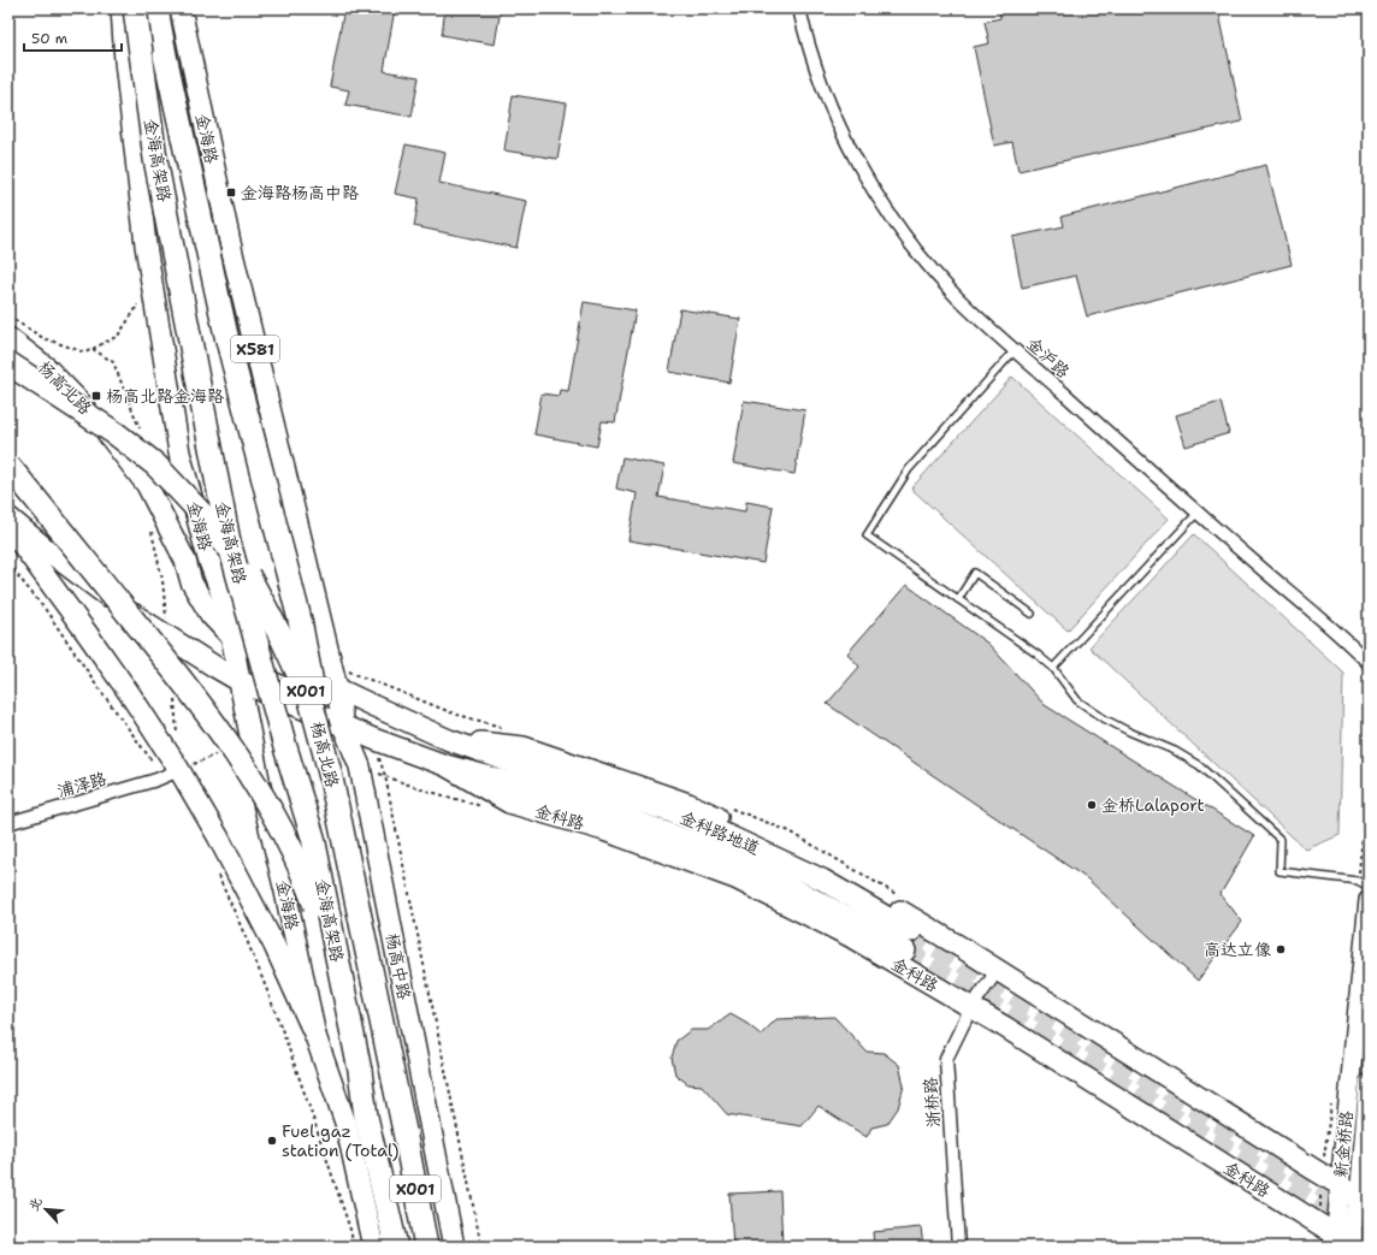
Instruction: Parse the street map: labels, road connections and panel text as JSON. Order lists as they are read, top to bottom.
{
  "streets": {
    "highway": ["金海高架路", "杨高北路", "X001"],
    "main road": [
      "金海路",
      "X581",
      "金科路",
      "金科路地道",
      "杨高中路"
    ],
    "street": [
      "金沪路",
      "浦泽路",
      "浙桥路",
      "新金桥路"
    ]
  },
  "crossings": [
    ["金海路", "杨高北路"],
    ["金海路", "金科路"],
    ["金海路", "杨高中路"],
    ["金海高架路", "杨高北路"],
    ["金海高架路", "X001"],
    ["金科路", "金科路地道"],
    ["金科路", "杨高中路"],
    ["金科路", "浙桥路"],
    ["金科路", "新金桥路"]
  ],
  "places": {
    "transit": ["金海路杨高中路", "杨高北路金海路"],
    "other": ["金桥Lalaport", "高达立像", "Fuel gaz station (Total)"]
  },
  "scale_bar": "50 m",
  "north": "top left"
}
